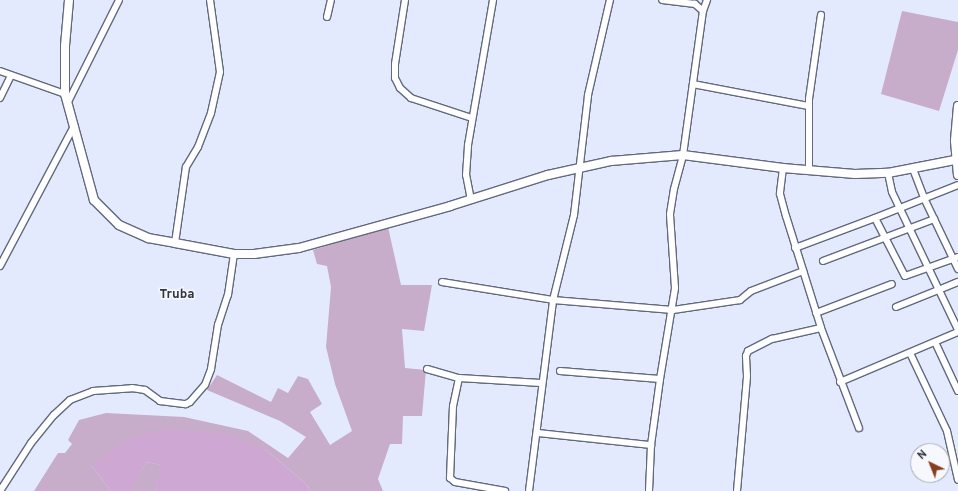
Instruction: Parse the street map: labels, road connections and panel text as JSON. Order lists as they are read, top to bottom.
{
  "districts": ["Truba"],
  "north": "top left"
}
